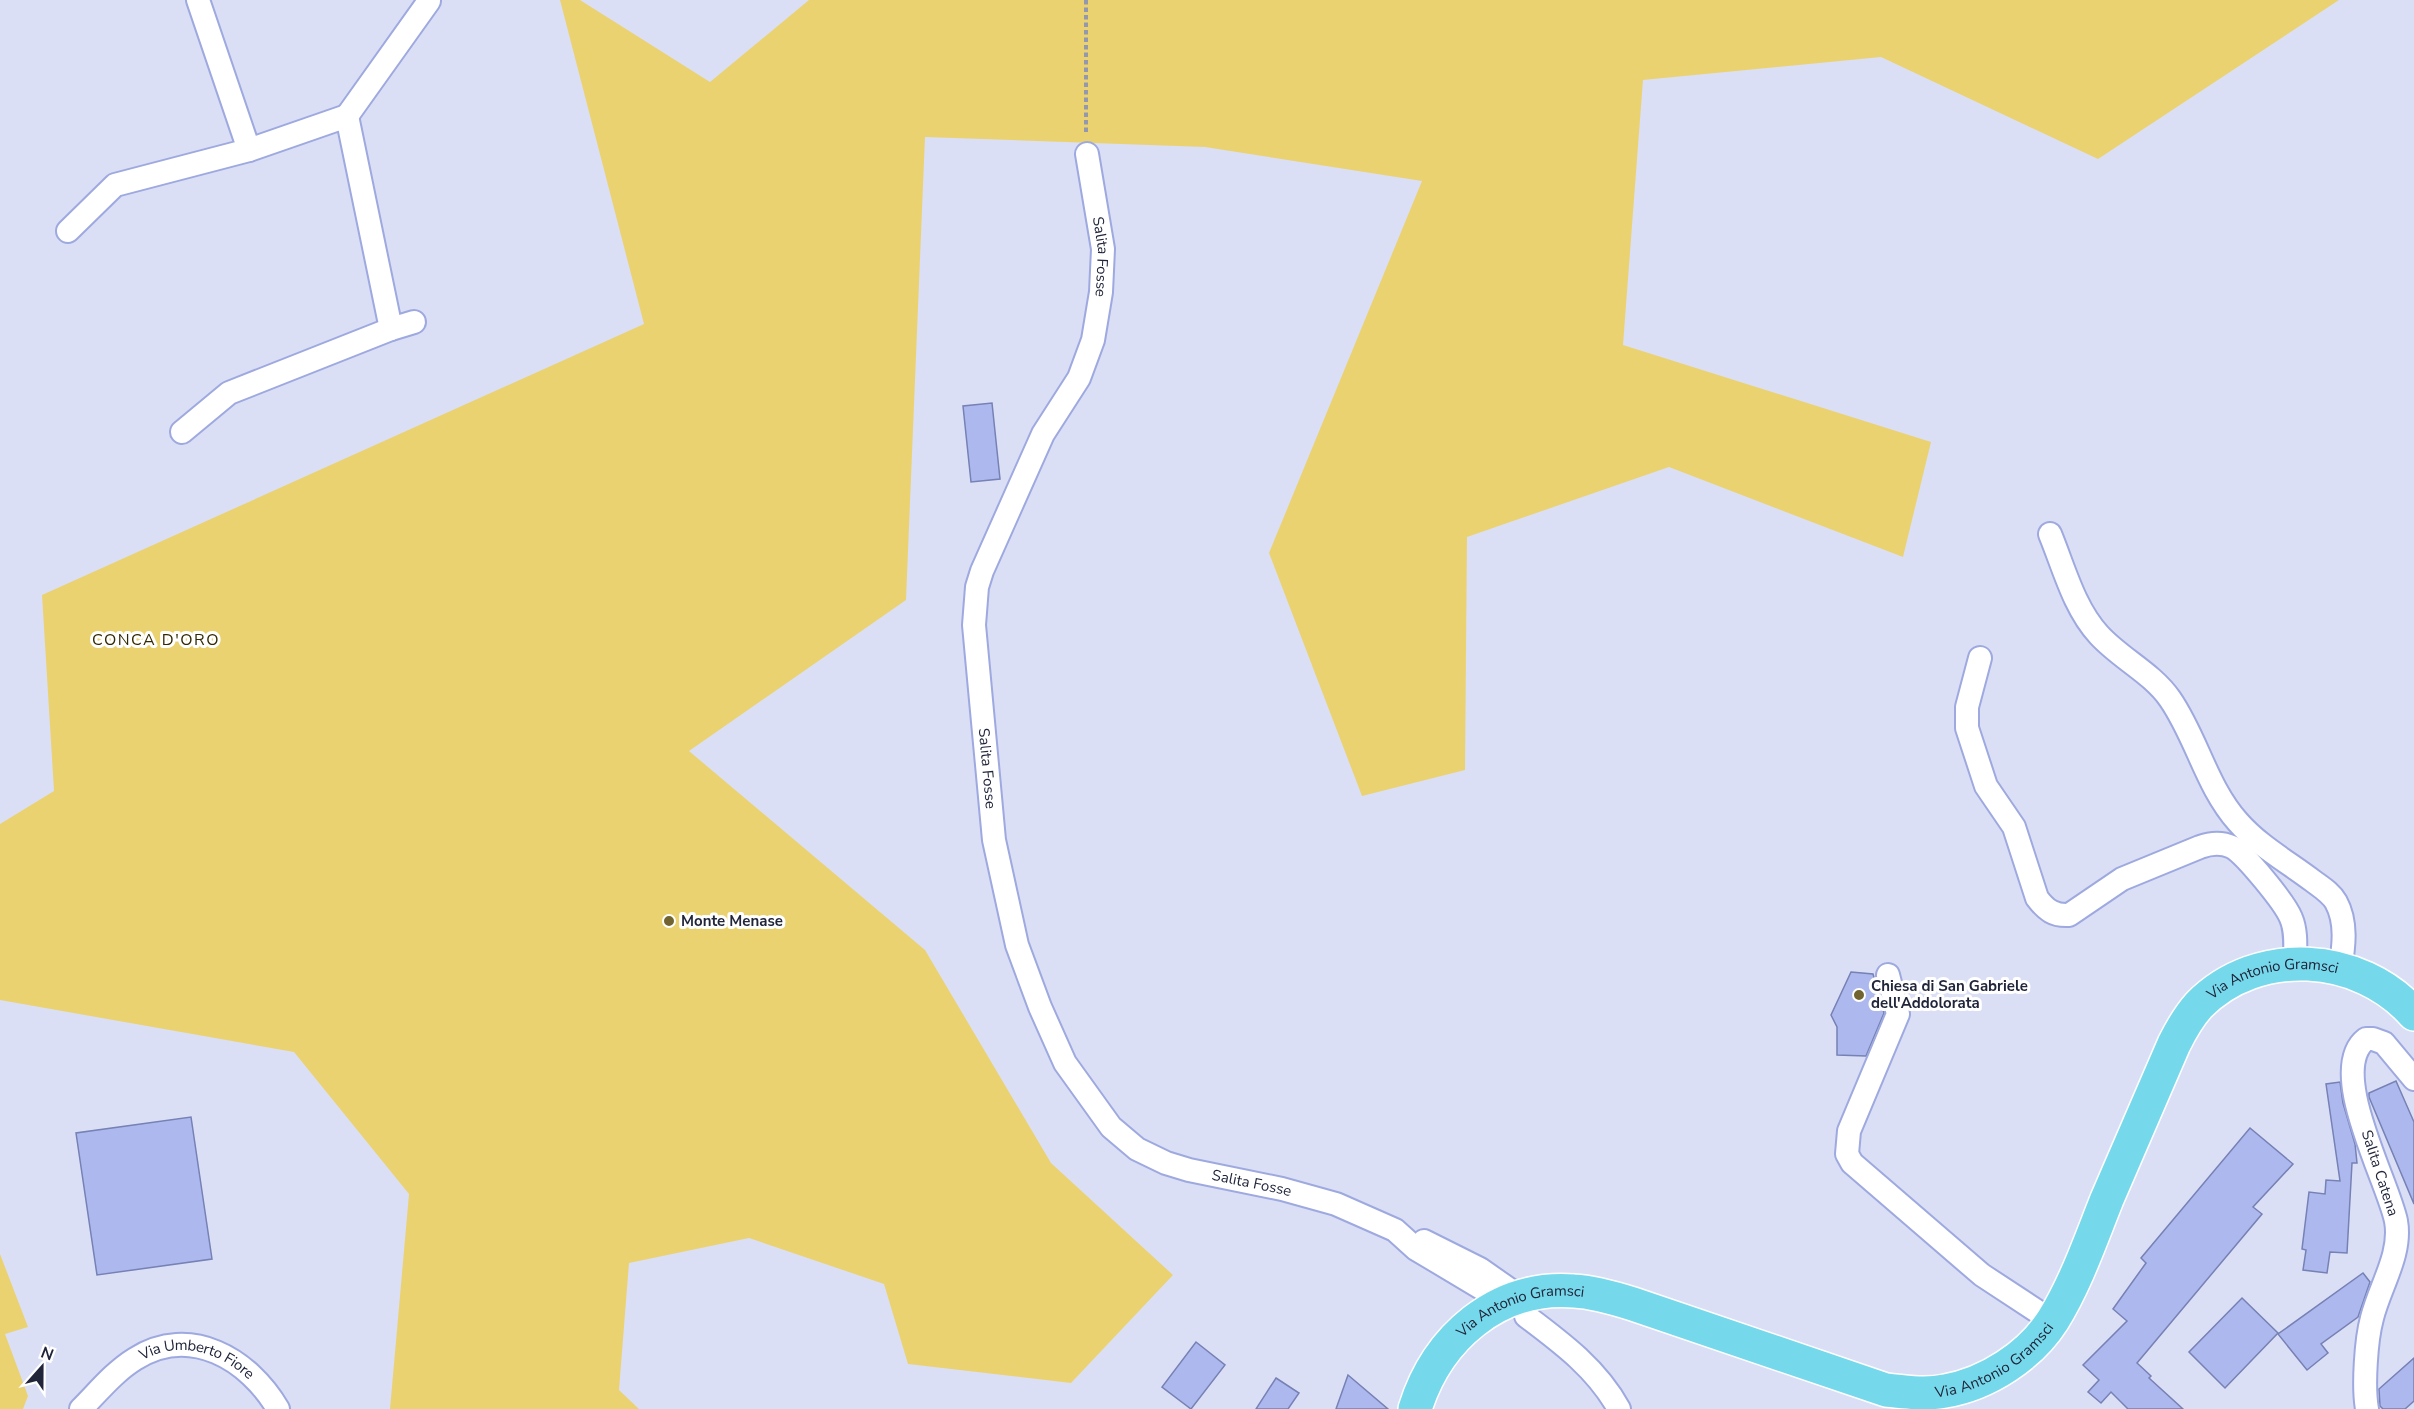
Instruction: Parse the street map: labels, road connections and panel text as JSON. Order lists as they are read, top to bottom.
{
  "streets": {
    "main road": ["Via Antonio Gramsci"],
    "street": ["Salita Fosse", "Salita Catena", "Via Umberto Fiore"]
  },
  "districts": ["CONCA D'ORO"],
  "places": ["Monte Menase", "Chiesa di San Gabriele dell'Addolorata"],
  "north": "top"
}
